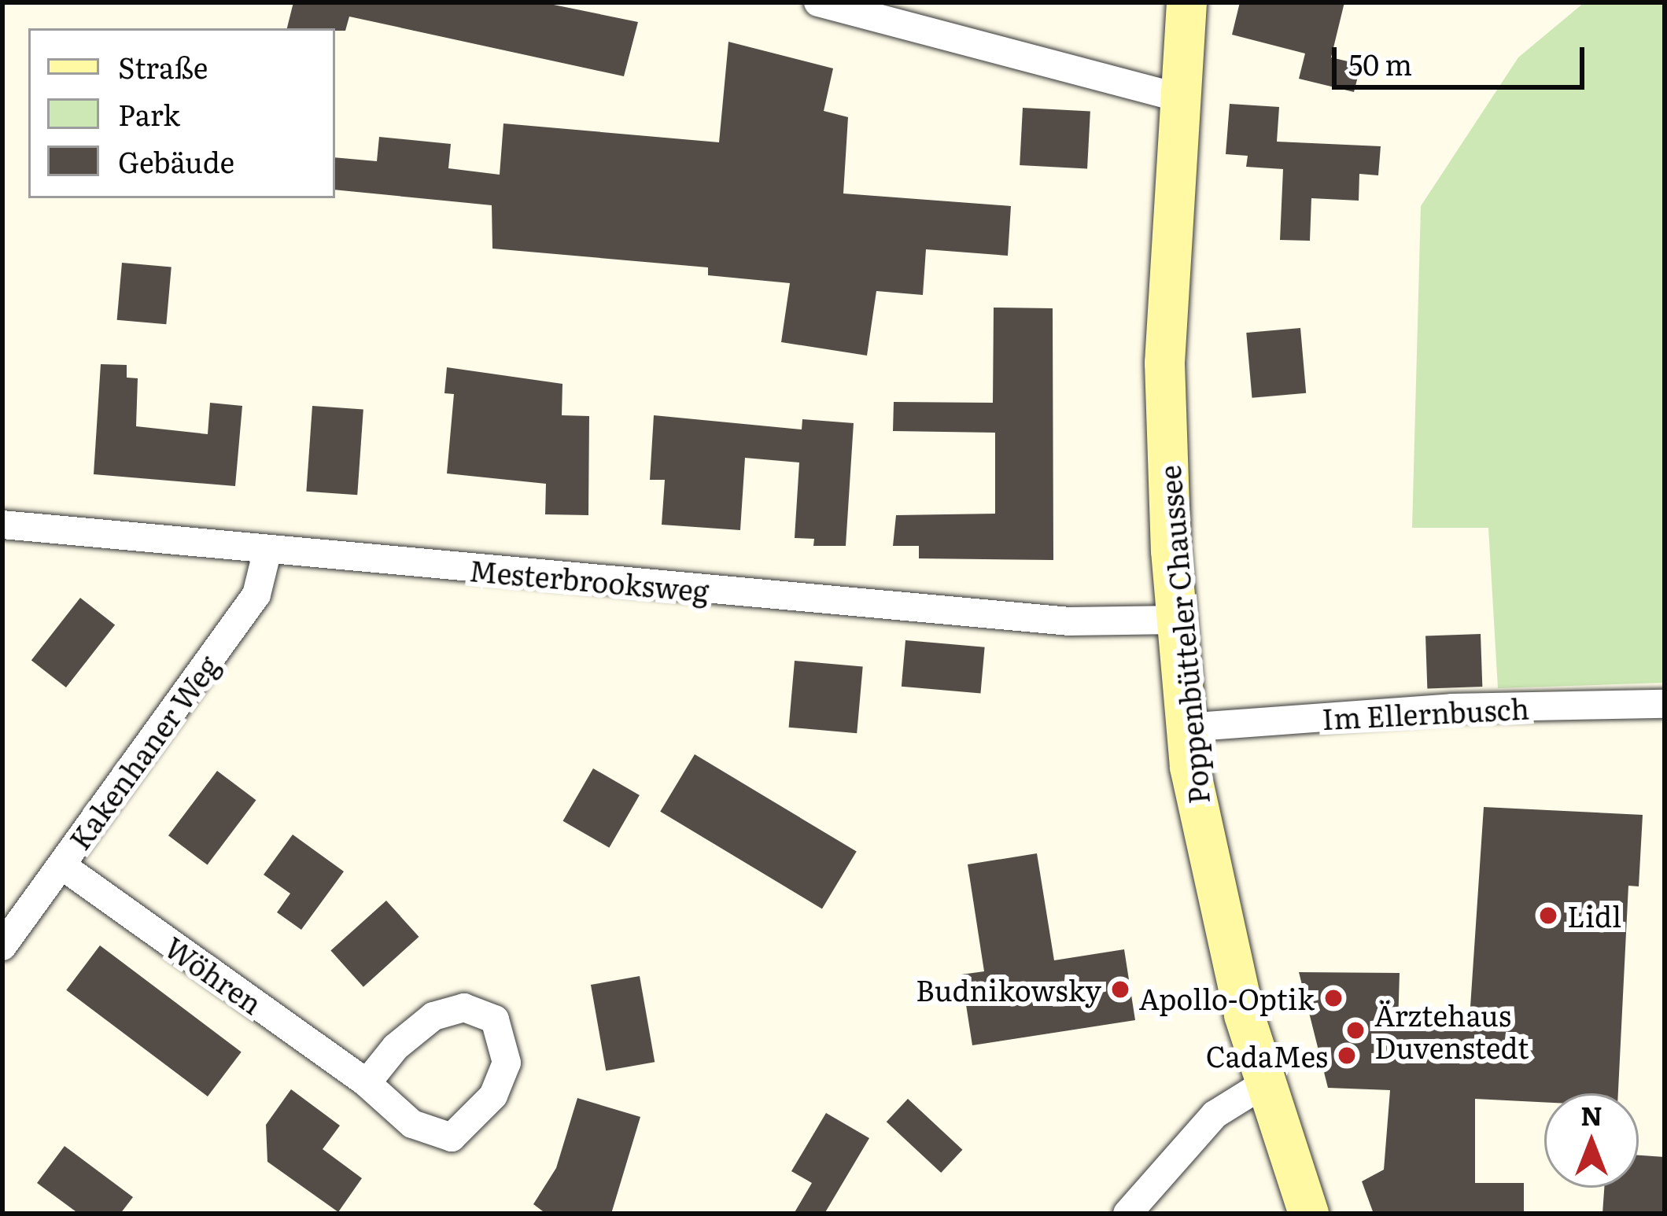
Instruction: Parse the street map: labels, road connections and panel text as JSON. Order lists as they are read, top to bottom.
{
  "streets": {
    "main road": ["Poppenbütteler Chaussee"],
    "street": [
      "Mesterbrooksweg",
      "Im Ellernbusch",
      "Kakenhaner Weg",
      "Wöhren"
    ]
  },
  "crossings": [
    ["Mesterbrooksweg", "Poppenbütteler Chaussee"],
    ["Mesterbrooksweg", "Kakenhaner Weg"],
    ["Poppenbütteler Chaussee", "Im Ellernbusch"],
    ["Kakenhaner Weg", "Wöhren"]
  ],
  "places": [
    "Lidl",
    "Budnikowsky",
    "Apollo-Optik",
    "Ärztehaus Duvenstedt",
    "CadaMes"
  ],
  "legend": ["Straße", "Park", "Gebäude"],
  "scale_bar": "50 m",
  "north": "top"
}
